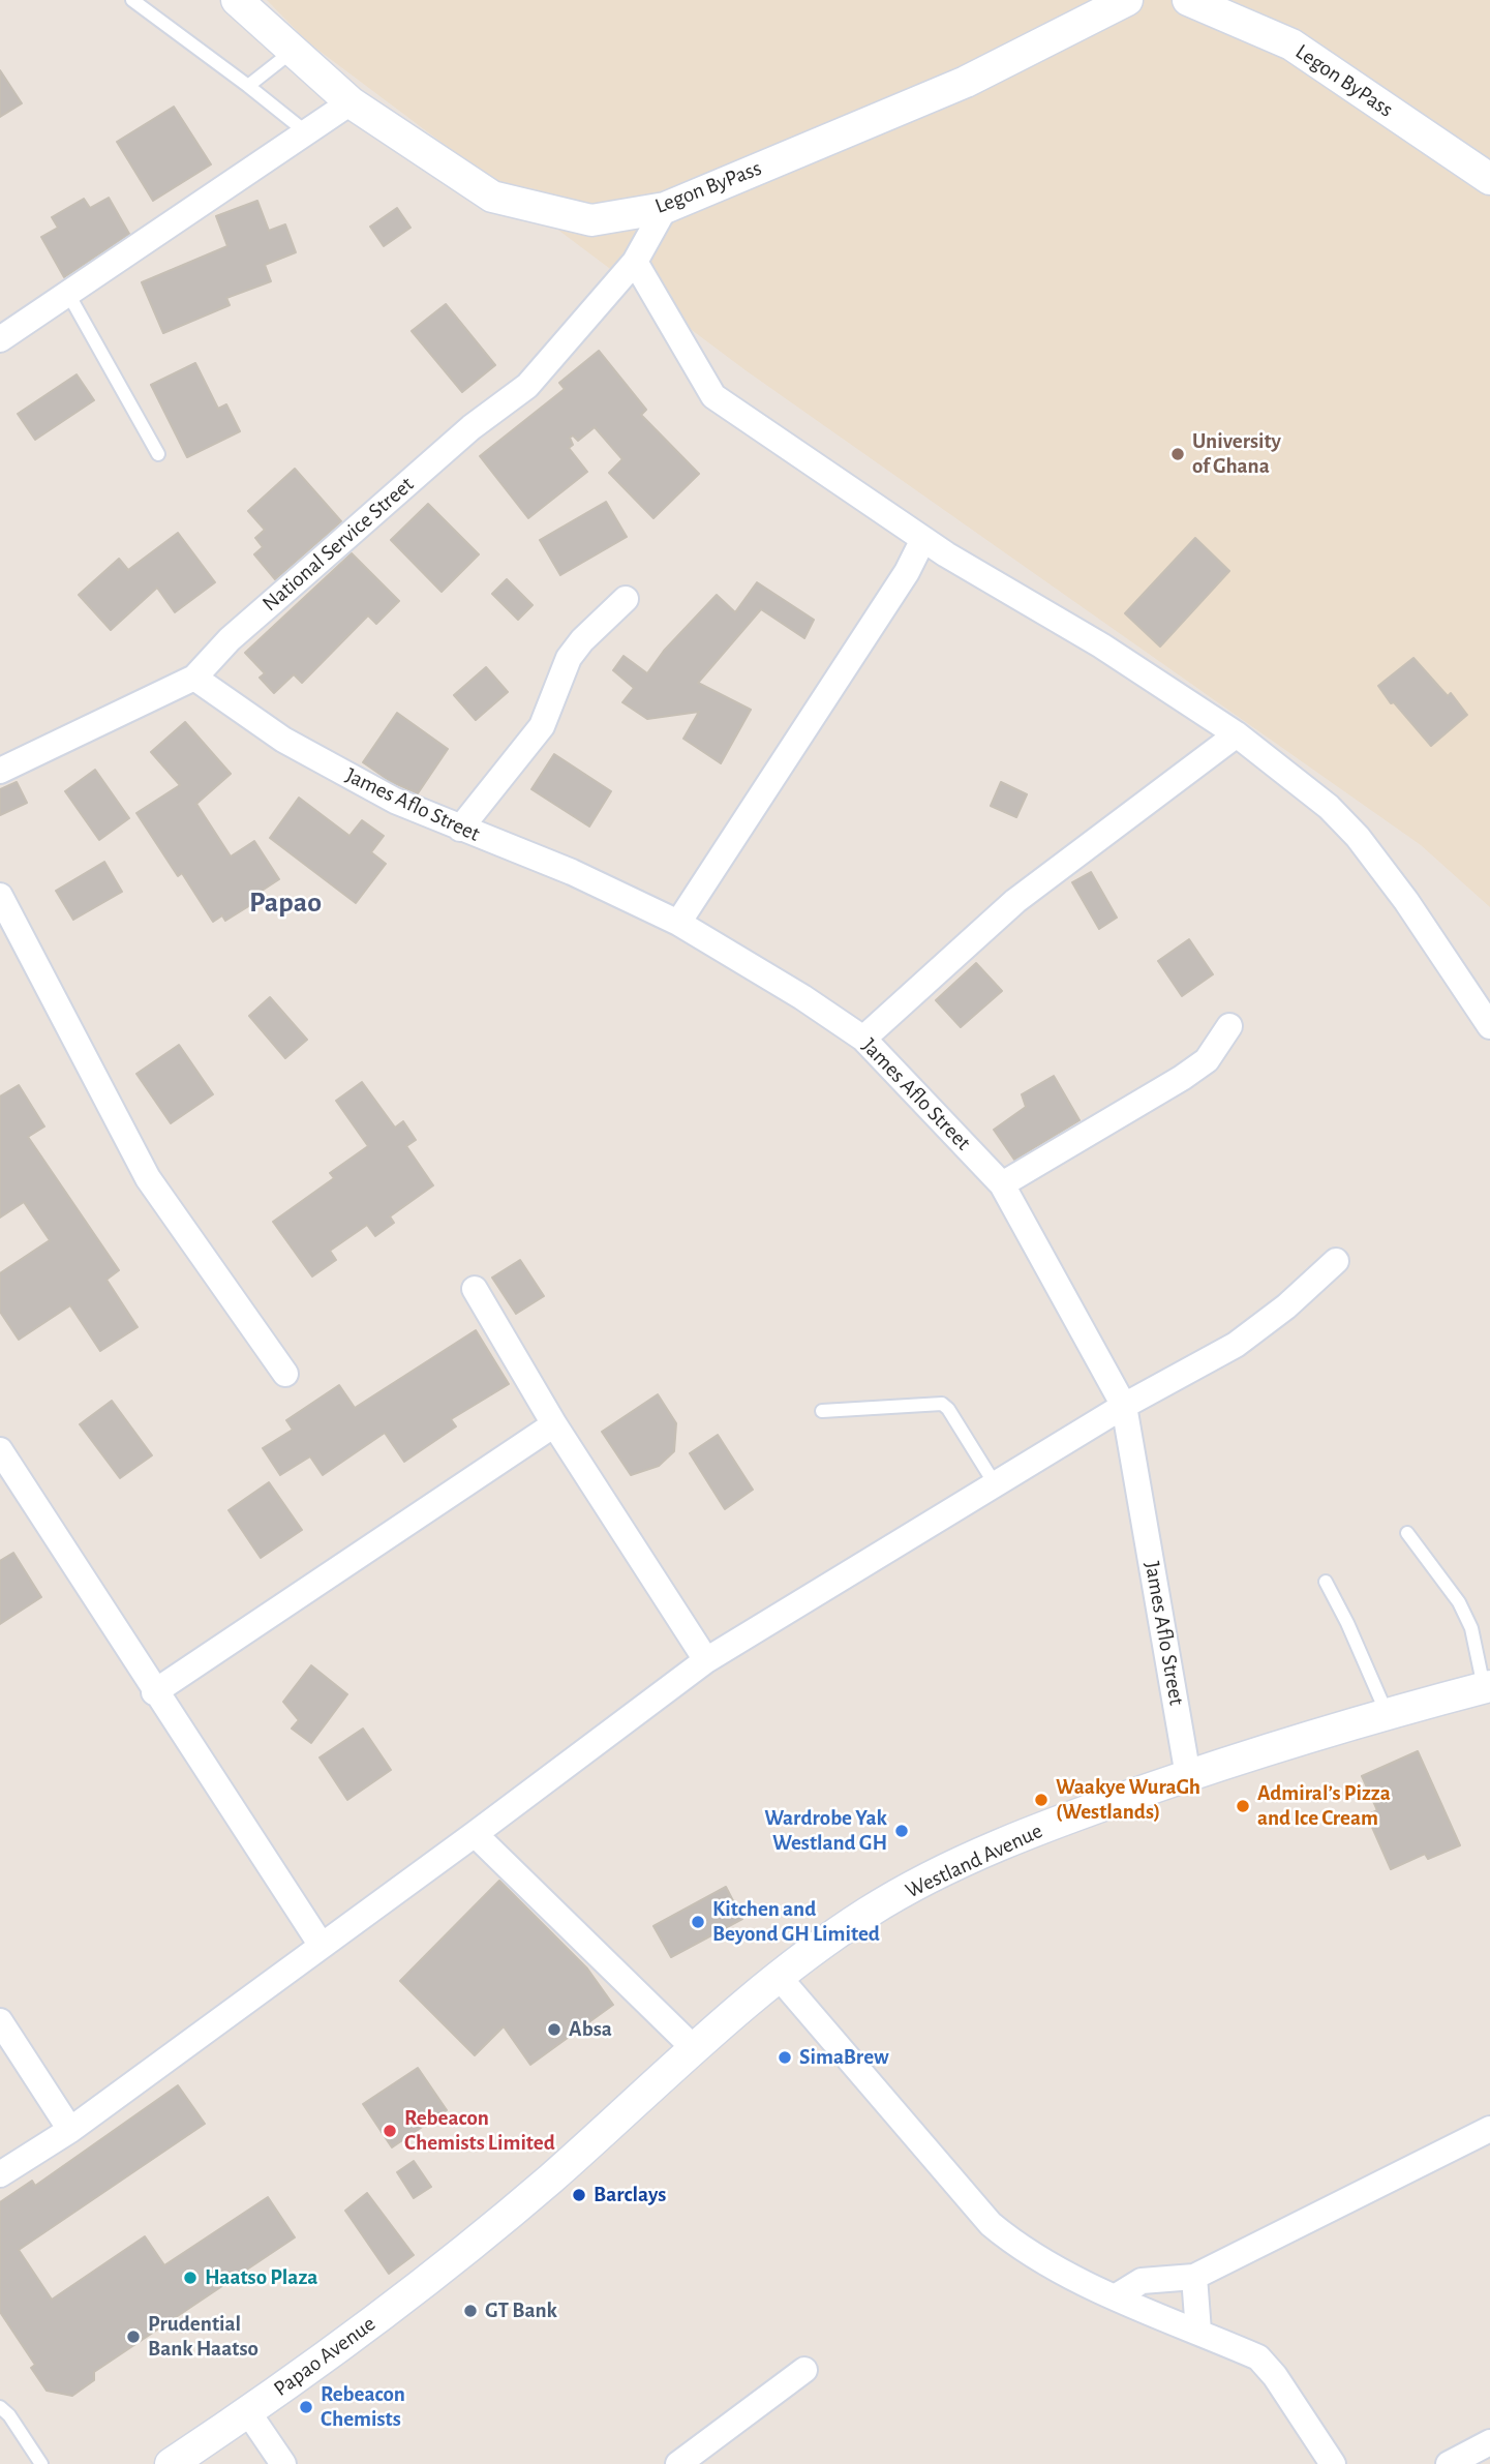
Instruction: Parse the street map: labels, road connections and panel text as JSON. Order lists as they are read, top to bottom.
{
  "streets": {
    "street": [
      "Legon ByPass",
      "National Service Street",
      "James Aflo Street",
      "Westland Avenue",
      "Papao Avenue"
    ]
  },
  "crossings": [
    ["Legon ByPass", "National Service Street"],
    ["National Service Street", "James Aflo Street"],
    ["James Aflo Street", "Westland Avenue"],
    ["Westland Avenue", "Papao Avenue"]
  ],
  "districts": ["Papao"],
  "places": [
    "University of Ghana",
    "Waakye WuraGh (Westlands)",
    "Admiral’s Pizza and Ice Cream",
    "Wardrobe Yak Westland GH",
    "Kitchen and Beyond GH Limited",
    "Absa",
    "SimaBrew",
    "Rebeacon Chemists Limited",
    "Barclays",
    "Haatso Plaza",
    "GT Bank",
    "Prudential Bank Haatso",
    "Rebeacon Chemists"
  ]
}
